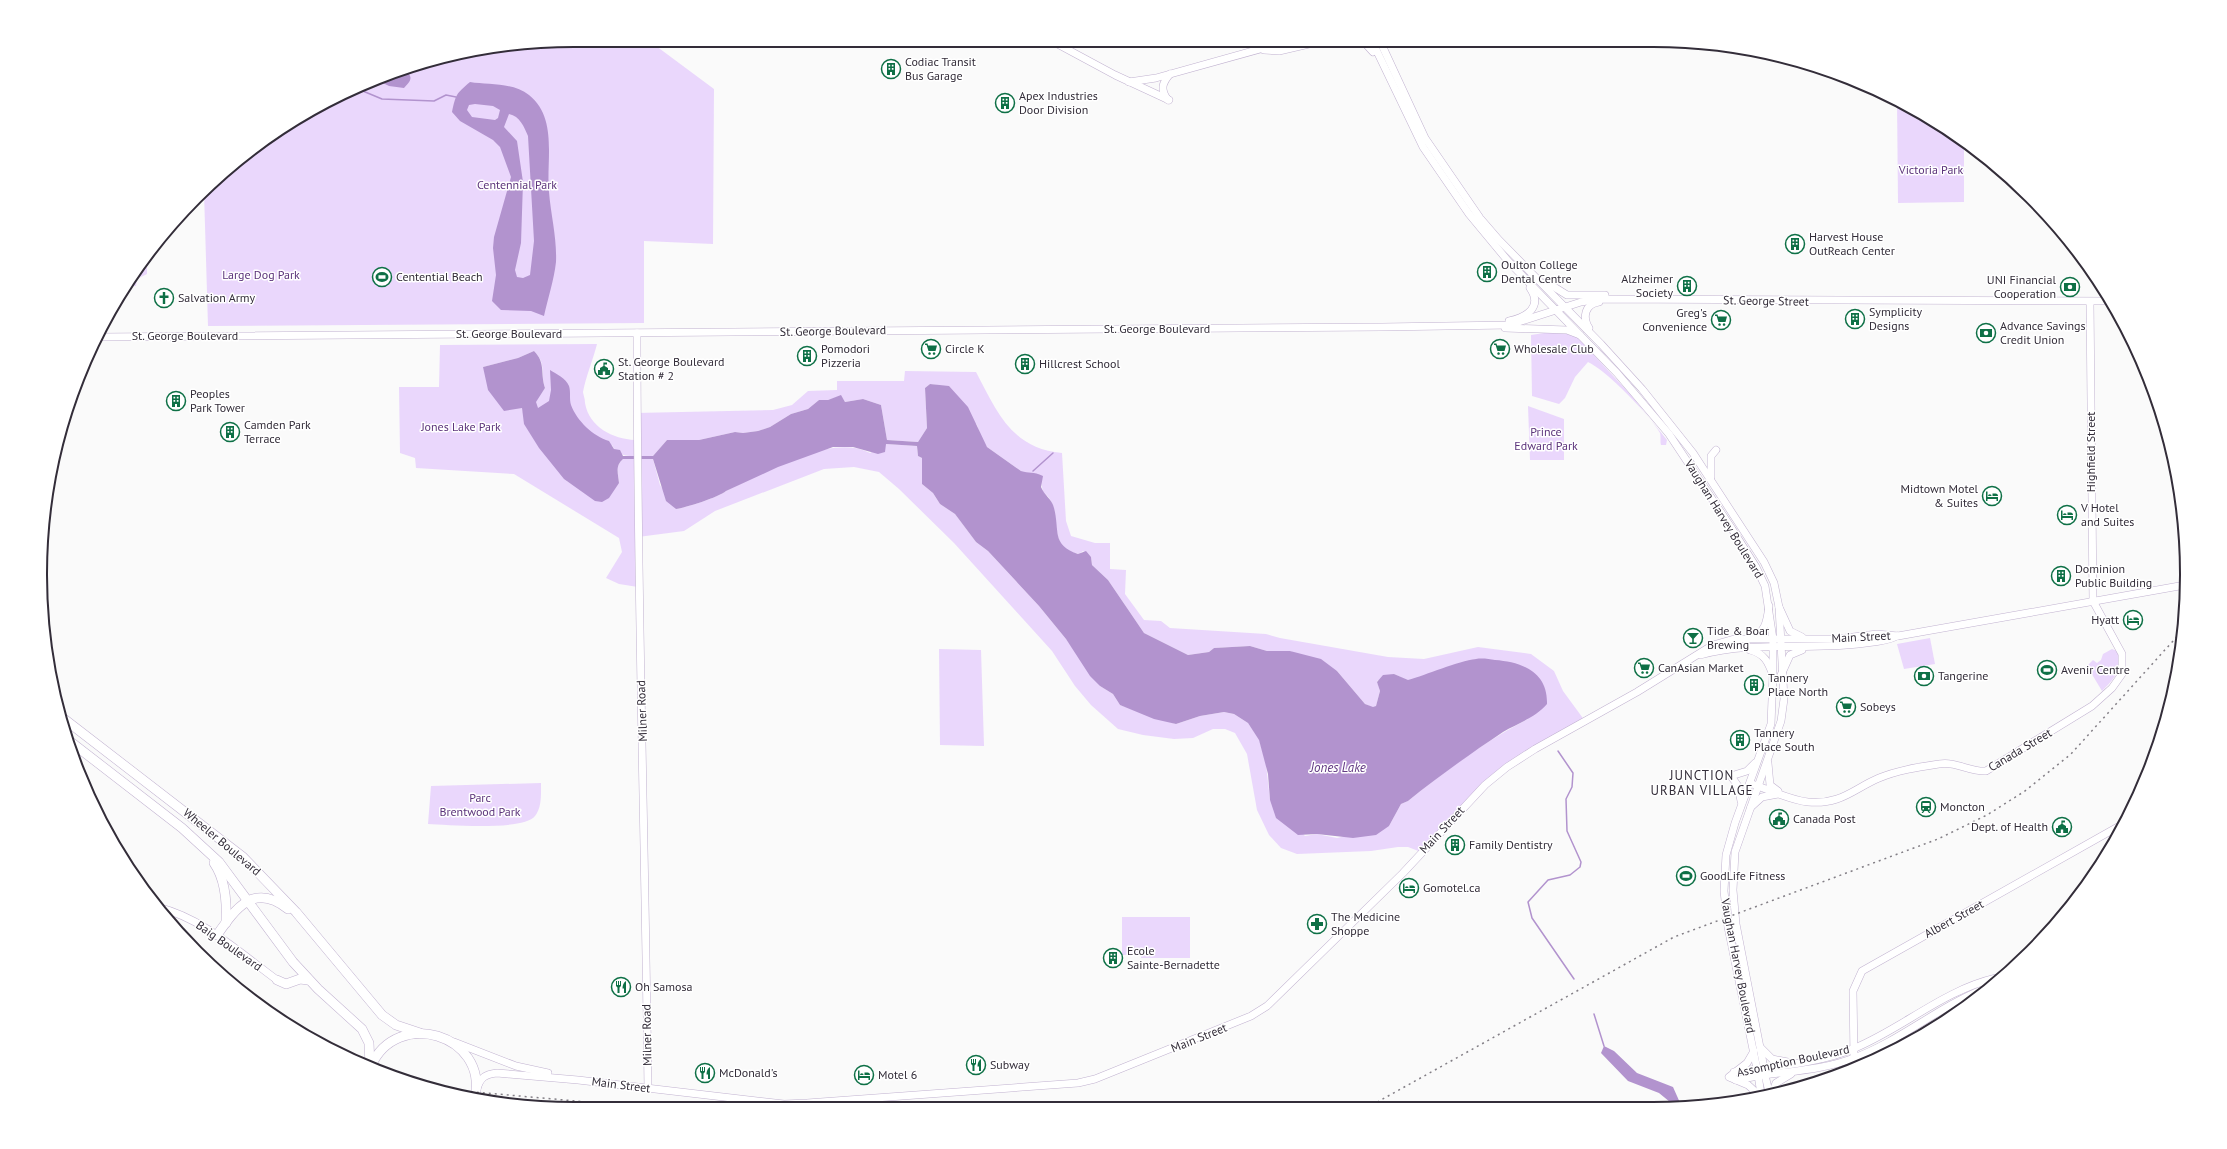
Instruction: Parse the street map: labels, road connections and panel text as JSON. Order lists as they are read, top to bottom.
{
  "streets": {
    "highway": ["Wheeler Boulevard"],
    "main road": [
      "St. George Street",
      "St. George Boulevard",
      "Highfield Street",
      "Vaughan Harvey Boulevard",
      "Main Street",
      "Milner Road",
      "Canada Street",
      "Albert Street",
      "Baig Boulevard",
      "Assomption Boulevard"
    ]
  },
  "crossings": [
    ["St. George Street", "St. George Boulevard"],
    ["St. George Street", "Highfield Street"],
    ["St. George Street", "Vaughan Harvey Boulevard"],
    ["St. George Boulevard", "Vaughan Harvey Boulevard"],
    ["St. George Boulevard", "Milner Road"],
    ["Highfield Street", "Canada Street"],
    ["Vaughan Harvey Boulevard", "Main Street"],
    ["Vaughan Harvey Boulevard", "Canada Street"],
    ["Vaughan Harvey Boulevard", "Assomption Boulevard"],
    ["Main Street", "Milner Road"],
    ["Main Street", "Wheeler Boulevard"],
    ["Albert Street", "Assomption Boulevard"]
  ],
  "districts": ["JUNCTION URBAN VILLAGE"],
  "water": ["Jones Lake"],
  "parks": [
    "Victoria Park",
    "Centennial Park",
    "Large Dog Park",
    "Jones Lake Park",
    "Prince Edward Park",
    "Parc Brentwood Park"
  ],
  "places": {
    "building": [
      "Codiac Transit Bus Garage",
      "Apex Industries Door Division",
      "Harvest House OutReach Center",
      "Oulton College Dental Centre",
      "Alzheimer Society",
      "Symplicity Designs",
      "Pomodori Pizzeria",
      "Hillcrest School",
      "Peoples Park Tower",
      "Camden Park Terrace",
      "Dominion Public Building",
      "Tannery Place North",
      "Tannery Place South",
      "Family Dentistry",
      "Ecole Sainte-Bernadette"
    ],
    "sports": ["Centential Beach", "Avenir Centre", "GoodLife Fitness"],
    "bank": ["UNI Financial Cooperation", "Advance Savings Credit Union", "Tangerine"],
    "church": ["Salvation Army"],
    "supermarket": [
      "Greg's Convenience",
      "Circle K",
      "Wholesale Club",
      "CanAsian Market",
      "Sobeys"
    ],
    "public building": ["St. George Boulevard Station # 2", "Canada Post", "Dept. of Health"],
    "hotel": [
      "Midtown Motel & Suites",
      "V Hotel and Suites",
      "Hyatt",
      "Gomotel.ca",
      "Motel 6"
    ],
    "bar": ["Tide & Boar Brewing"],
    "station": ["Moncton"],
    "pharmacy": ["The Medicine Shoppe"],
    "restaurant": ["Oh Samosa", "Subway", "McDonald's"]
  }
}
